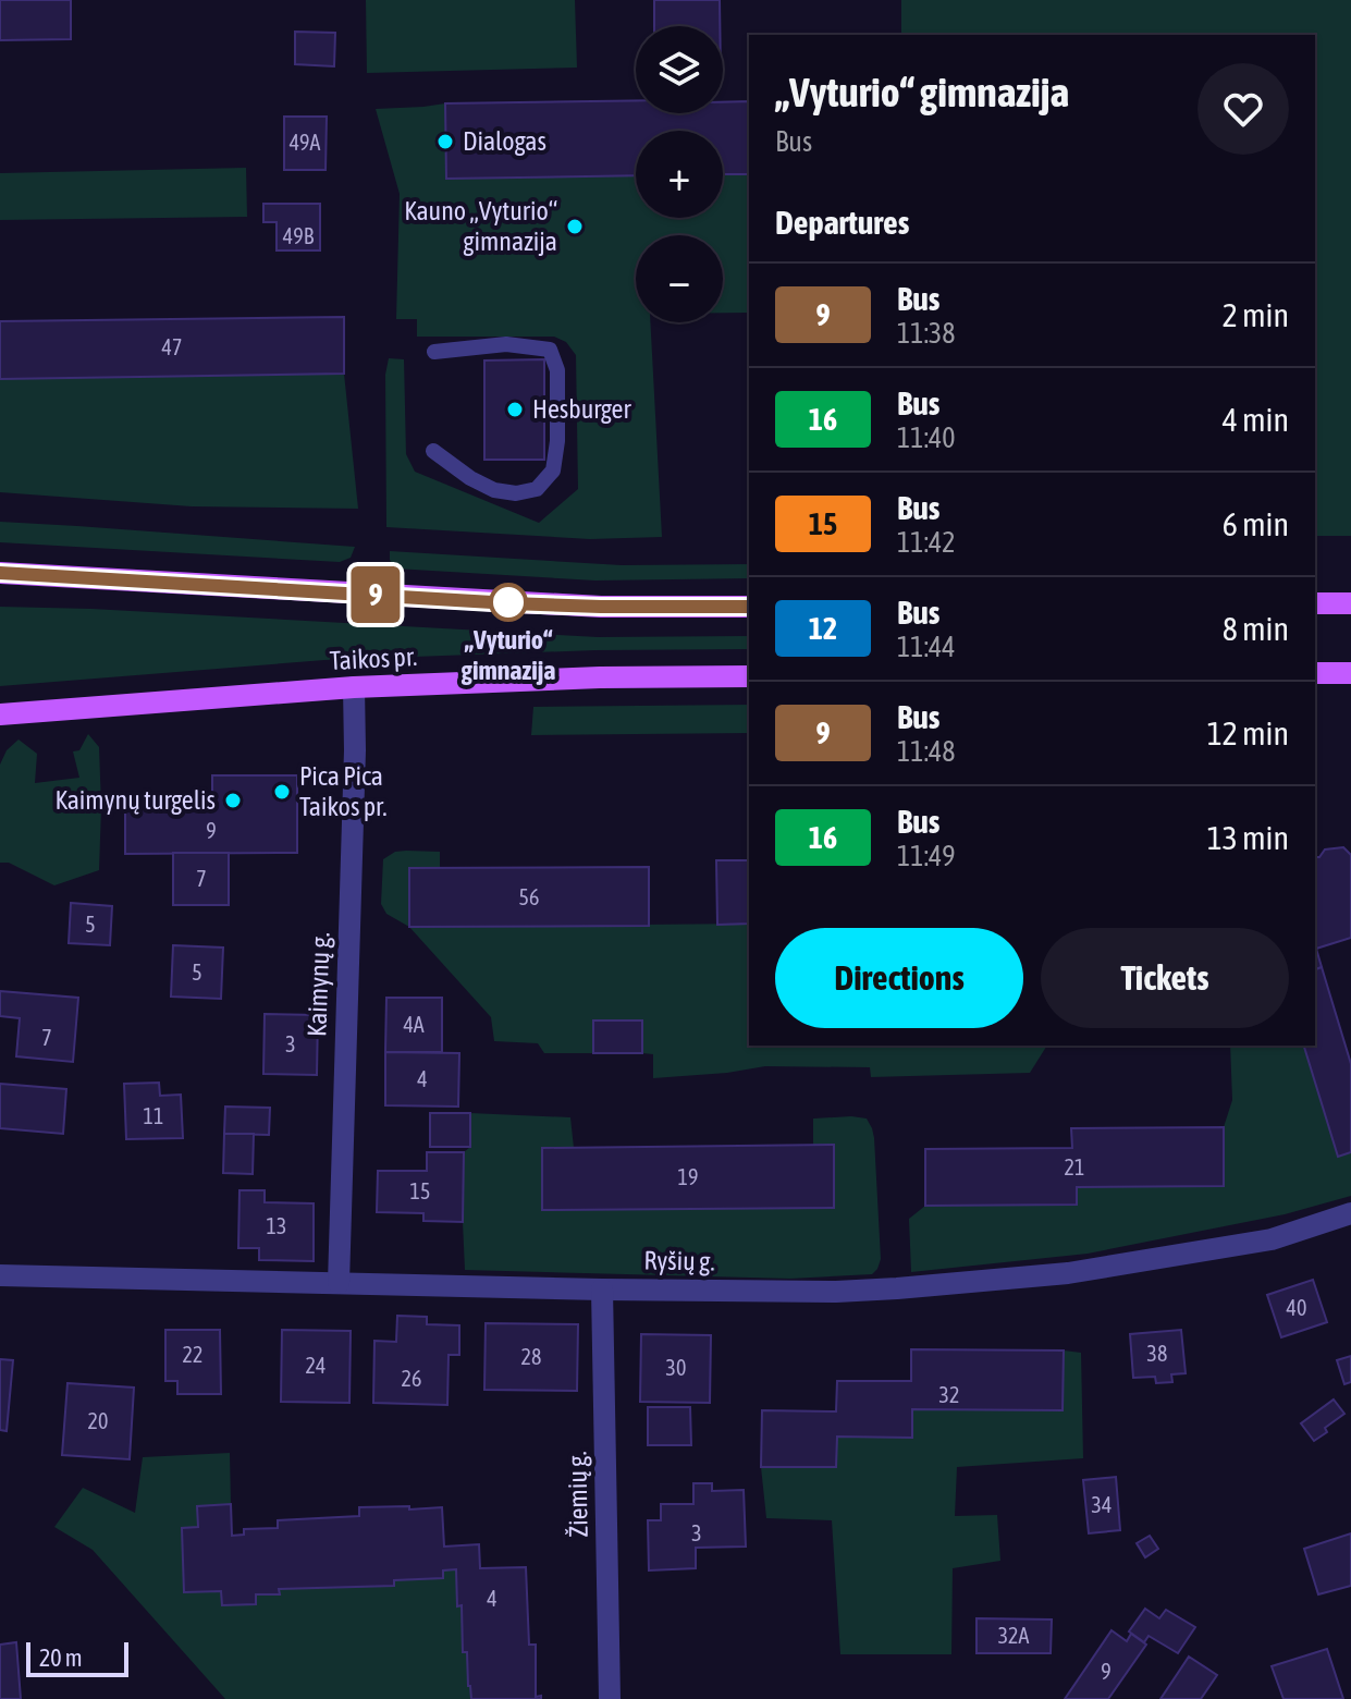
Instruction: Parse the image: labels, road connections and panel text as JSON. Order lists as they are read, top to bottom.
{
  "streets": {
    "main road": ["Taikos pr."],
    "street": ["Kaimynų g.", "Ryšių g.", "Žiemių g."]
  },
  "crossings": [
    ["Taikos pr.", "Kaimynų g."],
    ["Kaimynų g.", "Ryšių g."],
    ["Ryšių g.", "Žiemių g."]
  ],
  "places": [
    "Dialogas",
    "Kauno „Vyturio“ gimnazija",
    "Hesburger",
    "„Vyturio“ gimnazija",
    "Pica Pica Taikos pr.",
    "Kaimynų turgelis"
  ],
  "lines": ["bus line 9"],
  "house_numbers": [
    "49A",
    "49B",
    "47",
    "9",
    "7",
    "56",
    "5",
    "5",
    "4A",
    "7",
    "3",
    "4",
    "11",
    "21",
    "19",
    "15",
    "13",
    "40",
    "38",
    "22",
    "28",
    "24",
    "30",
    "26",
    "32",
    "20",
    "34",
    "3",
    "4",
    "32A",
    "9"
  ],
  "scale_bar": "20 m",
  "page": {
    "on_map": "9",
    "map_buttons": ["+", "−"],
    "heading": [
      ["„Vyturio“ gimnazija", "Bus"],
      "Departures"
    ],
    "list": [
      {
        "mark": "9",
        "name": "Bus",
        "note": "11:38",
        "value": "2 min"
      },
      {
        "mark": "16",
        "name": "Bus",
        "note": "11:40",
        "value": "4 min"
      },
      {
        "mark": "15",
        "name": "Bus",
        "note": "11:42",
        "value": "6 min"
      },
      {
        "mark": "12",
        "name": "Bus",
        "note": "11:44",
        "value": "8 min"
      },
      {
        "mark": "9",
        "name": "Bus",
        "note": "11:48",
        "value": "12 min"
      },
      {
        "mark": "16",
        "name": "Bus",
        "note": "11:49",
        "value": "13 min"
      }
    ],
    "buttons": ["Directions", "Tickets"],
    "scale": "20 m"
  }
}
